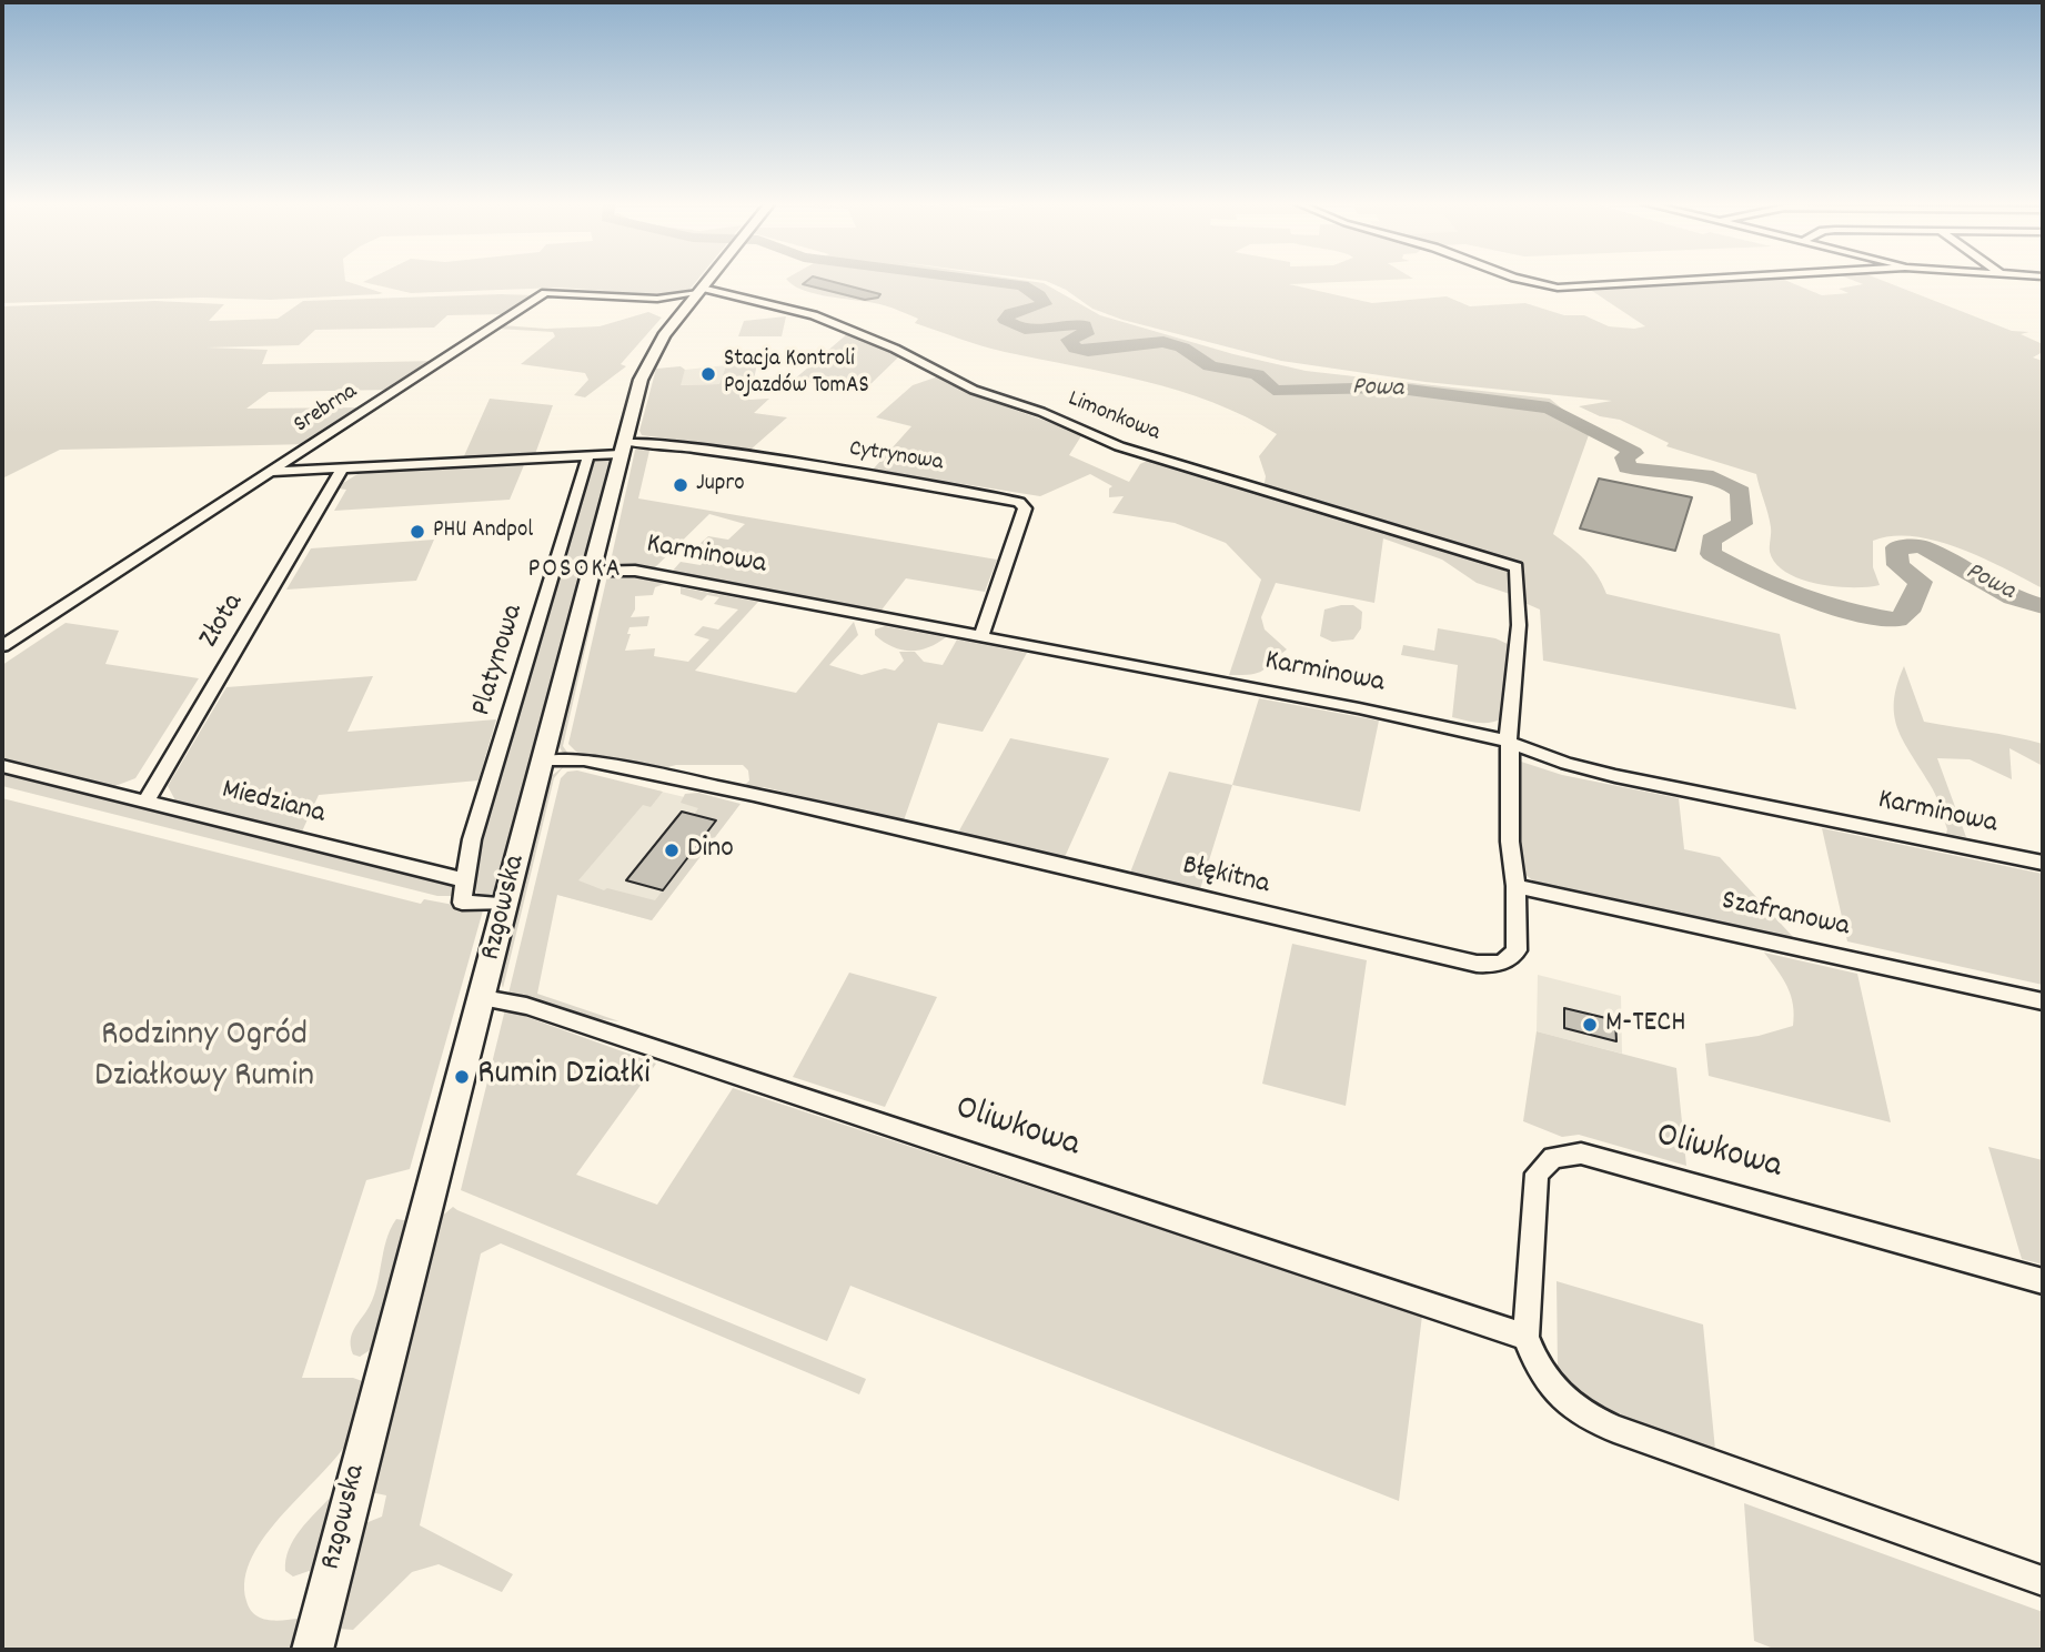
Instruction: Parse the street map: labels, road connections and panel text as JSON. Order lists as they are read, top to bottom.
{
  "streets": {
    "street": [
      "Srebrna",
      "Limonkowa",
      "Cytrynowa",
      "Karminowa",
      "Złota",
      "Platynowa",
      "Miedziana",
      "Błękitna",
      "Rzgowska",
      "Szafranowa",
      "Oliwkowa"
    ]
  },
  "crossings": [
    ["Srebrna", "Limonkowa"],
    ["Srebrna", "Rzgowska"],
    ["Limonkowa", "Błękitna"],
    ["Limonkowa", "Rzgowska"],
    ["Cytrynowa", "Karminowa"],
    ["Cytrynowa", "Rzgowska"],
    ["Karminowa", "Błękitna"],
    ["Karminowa", "Rzgowska"],
    ["Złota", "Miedziana"],
    ["Platynowa", "Miedziana"],
    ["Błękitna", "Rzgowska"],
    ["Błękitna", "Szafranowa"],
    ["Rzgowska", "Oliwkowa"]
  ],
  "districts": ["POSOKA"],
  "water": ["Powa"],
  "parks": ["Rodzinny Ogród Działkowy Rumin"],
  "places": [
    "Stacja Kontroli Pojazdów TomAS",
    "Jupro",
    "PHU Andpol",
    "Dino",
    "M-TECH",
    "Rumin Działki"
  ]
}
